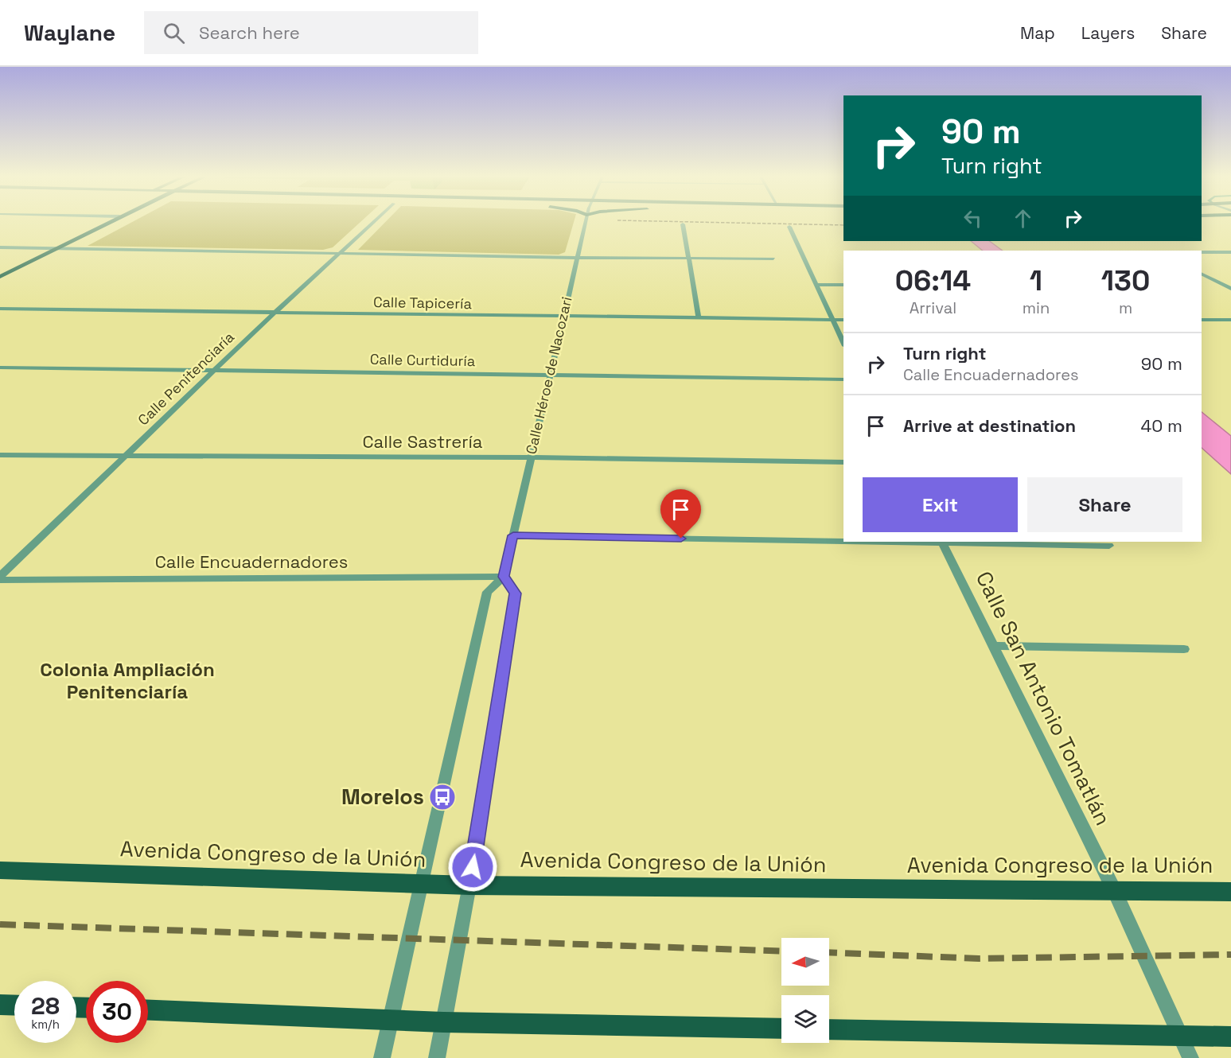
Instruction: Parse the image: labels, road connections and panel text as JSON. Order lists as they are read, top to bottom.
{
  "streets": {
    "main road": ["Avenida Congreso de la Unión"],
    "street": [
      "Calle Tapicería",
      "Calle Curtiduría",
      "Calle Héroe de Nacozari",
      "Calle Penitenciaría",
      "Calle Sastrería",
      "Calle Encuadernadores",
      "Calle San Antonio Tomatlán"
    ]
  },
  "crossings": [
    ["Calle Tapicería", "Calle Héroe de Nacozari"],
    ["Calle Tapicería", "Calle Penitenciaría"],
    ["Calle Curtiduría", "Calle Héroe de Nacozari"],
    ["Calle Curtiduría", "Calle Penitenciaría"],
    ["Calle Héroe de Nacozari", "Calle Sastrería"],
    ["Calle Héroe de Nacozari", "Calle Encuadernadores"],
    ["Calle Penitenciaría", "Calle Sastrería"],
    ["Calle San Antonio Tomatlán", "Avenida Congreso de la Unión"]
  ],
  "districts": ["Colonia Ampliación Penitenciaría"],
  "places": {
    "bus stop": ["Morelos"]
  },
  "north": "left",
  "page": {
    "header": "Waylane",
    "search": "Search here",
    "nav": ["Map", "Layers", "Share"],
    "turn": ["90 m", "Turn right"],
    "eta": [
      "06:14",
      "Arrival",
      "1",
      "min",
      "130",
      "m"
    ],
    "list": [
      {
        "name": "Turn right",
        "note": "Calle Encuadernadores",
        "value": "90 m"
      },
      {
        "name": "Arrive at destination",
        "value": "40 m"
      }
    ],
    "buttons": ["Exit", "Share"],
    "speed": "28 km/h",
    "limit": "30"
  }
}
